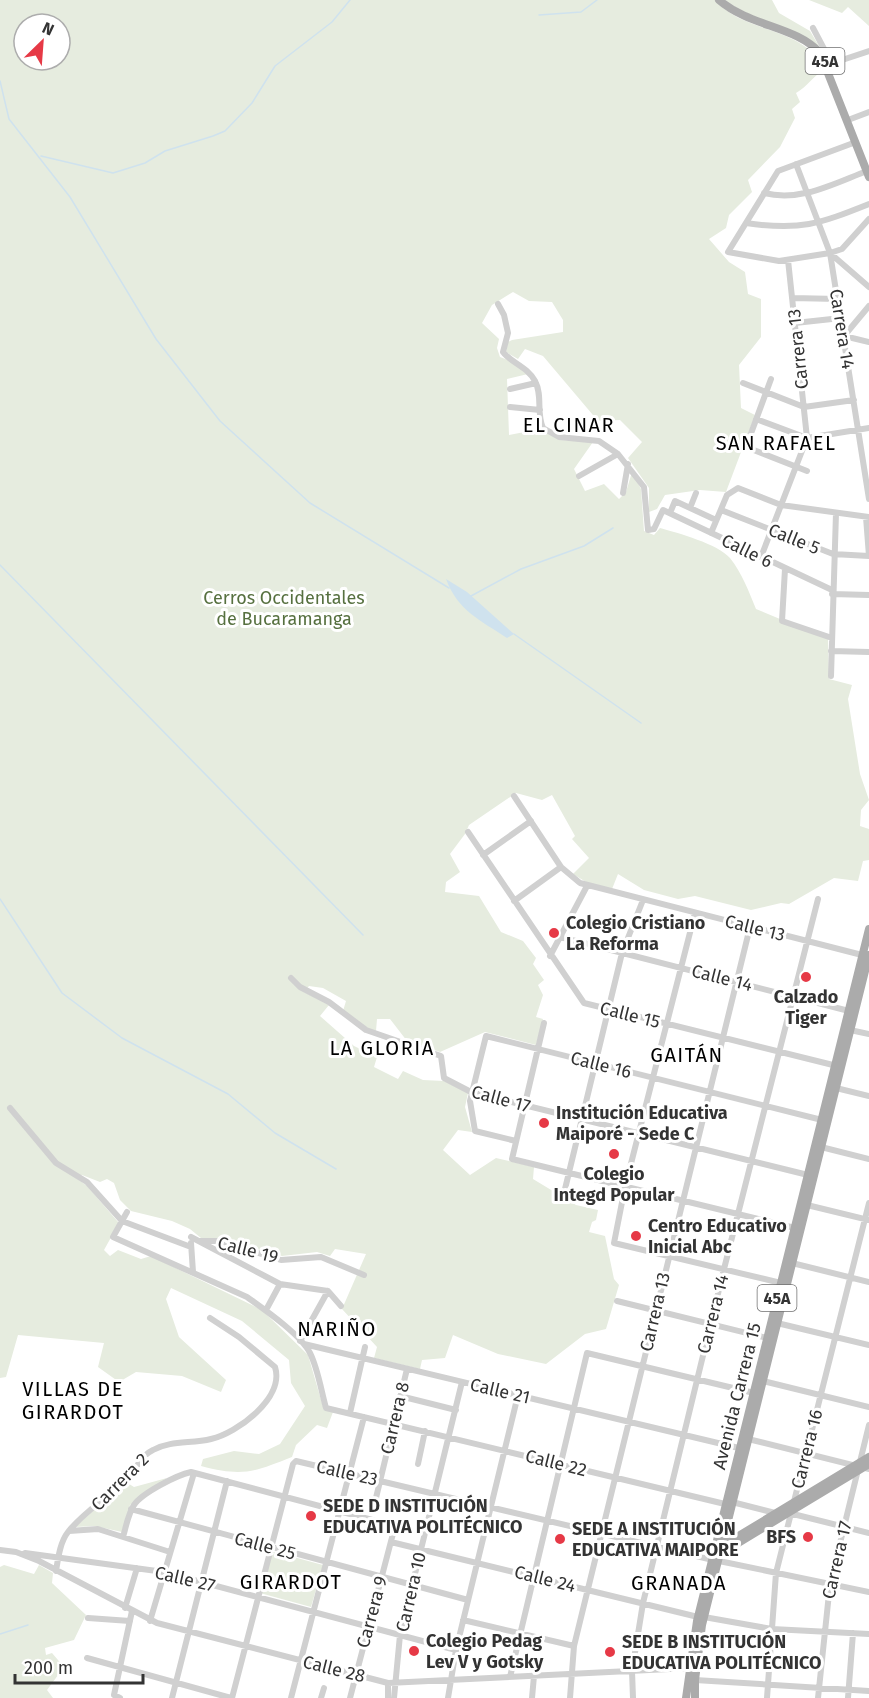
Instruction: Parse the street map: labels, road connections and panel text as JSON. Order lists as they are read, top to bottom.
{
  "streets": {
    "main road": ["45A", "Avenida Carrera 15"],
    "street": [
      "Carrera 14",
      "Carrera 13",
      "Calle 5",
      "Calle 6",
      "Calle 13",
      "Calle 14",
      "Calle 15",
      "Calle 16",
      "Calle 17",
      "Calle 19",
      "Calle 21",
      "Carrera 8",
      "Carrera 16",
      "Calle 22",
      "Calle 23",
      "Carrera 2",
      "Calle 25",
      "Carrera 17",
      "Calle 27",
      "Calle 24",
      "Carrera 10",
      "Carrera 9",
      "Calle 28"
    ]
  },
  "crossings": [
    ["Carrera 14", "Calle 13"],
    ["Carrera 14", "Calle 14"],
    ["Carrera 14", "Calle 15"],
    ["Carrera 14", "Calle 16"],
    ["Carrera 14", "Calle 17"],
    ["Carrera 14", "Calle 21"],
    ["Carrera 14", "Calle 22"],
    ["Carrera 14", "Calle 23"],
    ["Carrera 14", "Calle 24"],
    ["Carrera 14", "Calle 28"],
    ["Carrera 13", "Calle 13"],
    ["Carrera 13", "Calle 14"],
    ["Carrera 13", "Calle 15"],
    ["Carrera 13", "Calle 16"],
    ["Carrera 13", "Calle 17"],
    ["Carrera 13", "Calle 21"],
    ["Carrera 13", "Calle 22"],
    ["Carrera 13", "Calle 23"],
    ["Carrera 13", "Calle 24"],
    ["Carrera 13", "Calle 28"],
    ["Calle 13", "Avenida Carrera 15"],
    ["Calle 14", "Avenida Carrera 15"],
    ["Calle 15", "Avenida Carrera 15"],
    ["Calle 16", "Calle 17"],
    ["Calle 16", "Avenida Carrera 15"],
    ["Calle 17", "Avenida Carrera 15"],
    ["Calle 21", "Avenida Carrera 15"],
    ["Calle 21", "Carrera 8"],
    ["Calle 21", "Calle 22"],
    ["Calle 21", "Carrera 10"],
    ["Avenida Carrera 15", "Calle 22"],
    ["Avenida Carrera 15", "Calle 23"],
    ["Avenida Carrera 15", "Calle 24"],
    ["Avenida Carrera 15", "Calle 28"],
    ["Carrera 8", "Calle 22"],
    ["Carrera 8", "Calle 23"],
    ["Carrera 16", "Calle 22"],
    ["Carrera 16", "Calle 23"],
    ["Carrera 16", "Calle 24"],
    ["Calle 22", "Carrera 17"],
    ["Calle 22", "Carrera 10"],
    ["Calle 23", "Carrera 17"],
    ["Calle 23", "Carrera 10"],
    ["Carrera 2", "Calle 27"],
    ["Carrera 2", "Calle 28"],
    ["Calle 25", "Carrera 10"],
    ["Calle 25", "Carrera 9"],
    ["Carrera 17", "Calle 24"],
    ["Calle 27", "Carrera 10"],
    ["Calle 27", "Carrera 9"],
    ["Calle 27", "Calle 28"],
    ["Calle 24", "Carrera 10"],
    ["Calle 24", "Carrera 9"],
    ["Carrera 10", "Calle 28"],
    ["Carrera 9", "Calle 28"]
  ],
  "districts": [
    "EL CINAR",
    "SAN RAFAEL",
    "LA GLORIA",
    "GAITÁN",
    "NARIÑO",
    "VILLAS DE GIRARDOT",
    "GIRARDOT",
    "GRANADA"
  ],
  "parks": ["Cerros Occidentales de Bucaramanga"],
  "places": [
    "Colegio Cristiano La Reforma",
    "Calzado Tiger",
    "Institución Educativa Maiporé - Sede C",
    "Colegio Integd Popular",
    "Centro Educativo Inicial Abc",
    "SEDE D INSTITUCIÓN EDUCATIVA POLITÉCNICO",
    "BFS",
    "SEDE A INSTITUCIÓN EDUCATIVA MAIPORE",
    "Colegio Pedag Lev V y Gotsky",
    "SEDE B INSTITUCIÓN EDUCATIVA POLITÉCNICO"
  ],
  "scale_bar": "200 m",
  "north": "top right"
}
